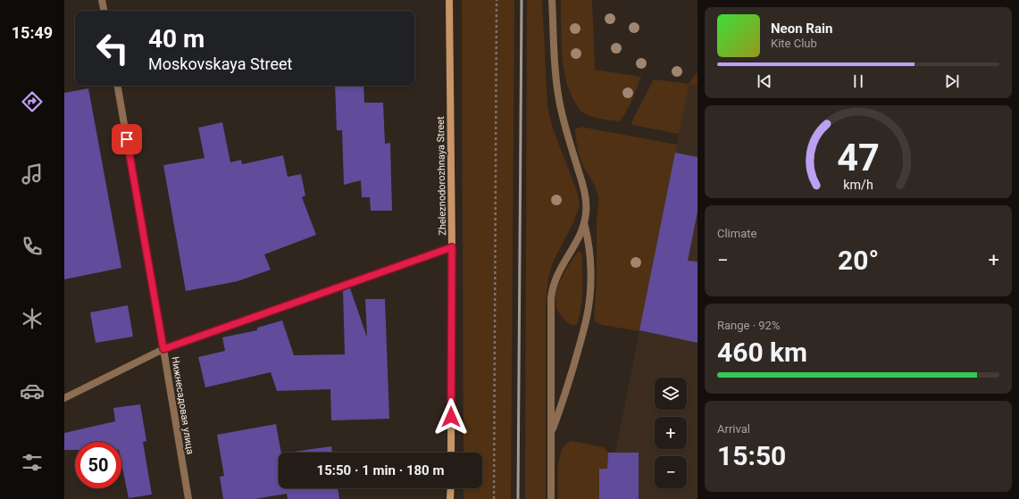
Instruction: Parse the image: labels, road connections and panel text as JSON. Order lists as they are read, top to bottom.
{
  "streets": {
    "main road": ["Zheleznodorozhnaya Street"],
    "street": ["Нижнесадовая улица"]
  },
  "page": {
    "tabs": "15:49",
    "turn": ["40 m", "Moskovskaya Street"],
    "song": ["Neon Rain", "Kite Club"],
    "tile": [
      "Climate",
      ["Range · 92%", "460 km"],
      ["Arrival", "15:50"]
    ],
    "heat": ["−", "20°", "+"],
    "map_buttons": ["+", "−"],
    "limit": "50",
    "trip": "15:50 · 1 min · 180 m",
    "gauge": ["47", "km/h"]
  }
}
